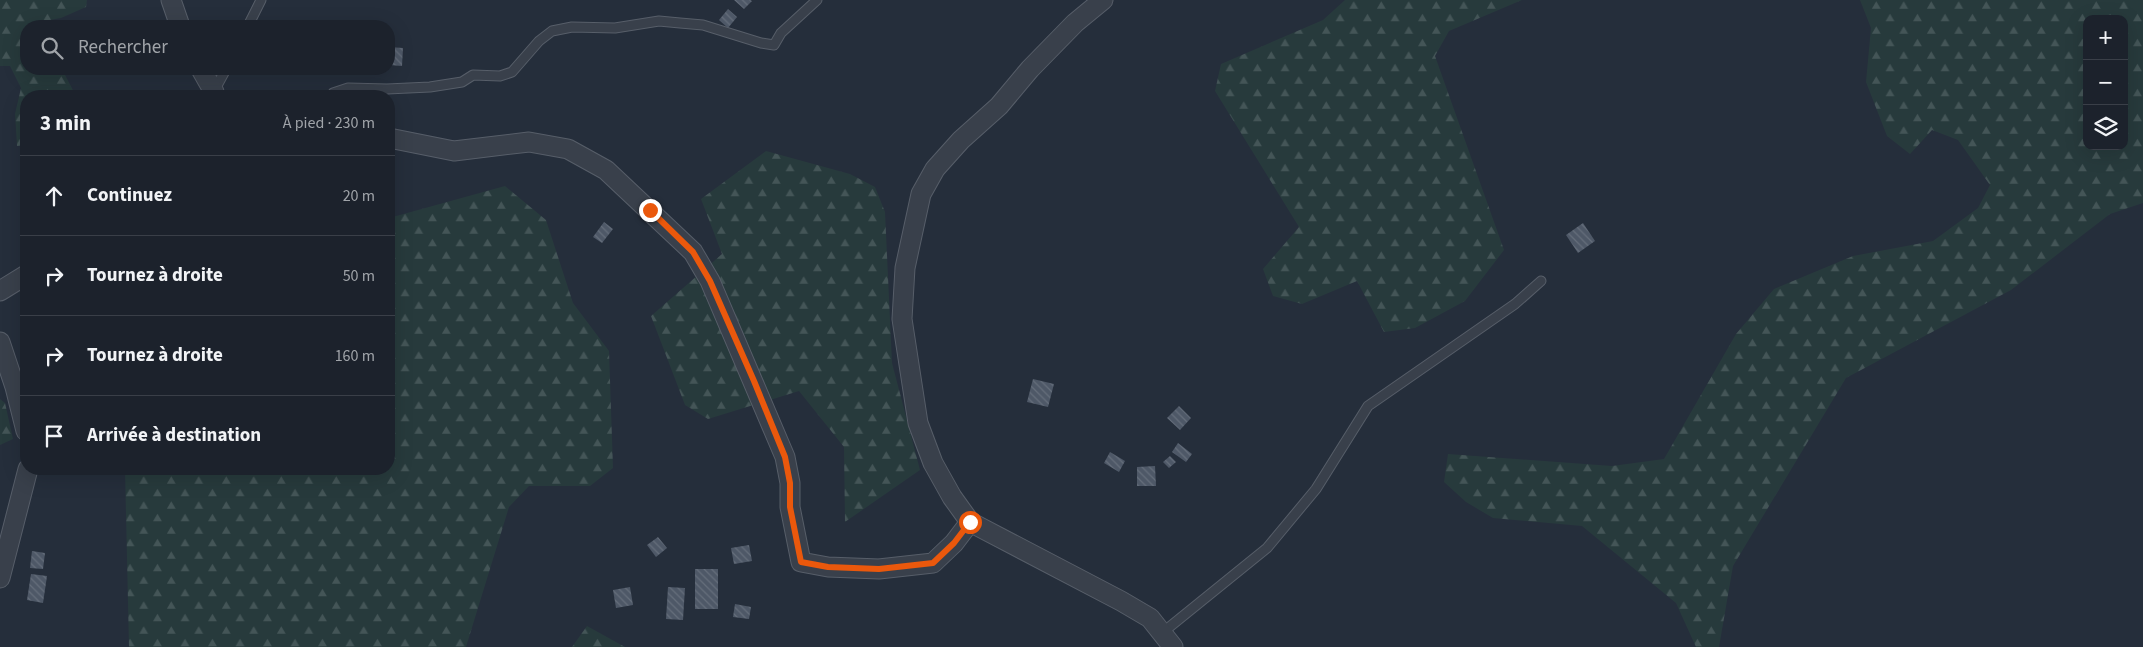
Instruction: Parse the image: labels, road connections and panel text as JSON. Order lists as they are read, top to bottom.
{
  "page": {
    "map_buttons": ["+", "−"],
    "search": "Rechercher",
    "heading": ["3 min", "À pied · 230 m"],
    "list": [
      ["Continuez", "20 m"],
      ["Tournez à droite", "50 m"],
      ["Tournez à droite", "160 m"],
      "Arrivée à destination"
    ]
  }
}
